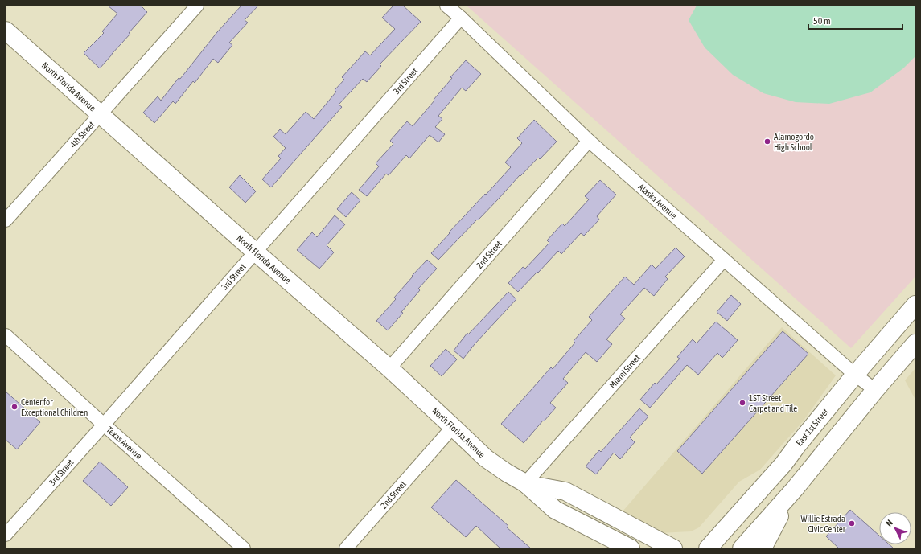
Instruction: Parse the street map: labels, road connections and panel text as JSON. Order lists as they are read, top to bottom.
{
  "streets": {
    "main road": ["North Florida Avenue", "East 1st Street"],
    "street": [
      "3rd Street",
      "4th Street",
      "Alaska Avenue",
      "2nd Street",
      "Miami Street",
      "Texas Avenue"
    ]
  },
  "crossings": [
    ["3rd Street", "North Florida Avenue"],
    ["3rd Street", "Alaska Avenue"],
    ["3rd Street", "Texas Avenue"],
    ["North Florida Avenue", "4th Street"],
    ["North Florida Avenue", "2nd Street"],
    ["North Florida Avenue", "Miami Street"],
    ["Alaska Avenue", "2nd Street"],
    ["Alaska Avenue", "Miami Street"],
    ["Alaska Avenue", "East 1st Street"]
  ],
  "places": [
    "Alamogordo High School",
    "1ST Street Carpet and Tile",
    "Center for Exceptional Children",
    "Willie Estrada Civic Center"
  ],
  "scale_bar": "50 m",
  "north": "top left"
}
